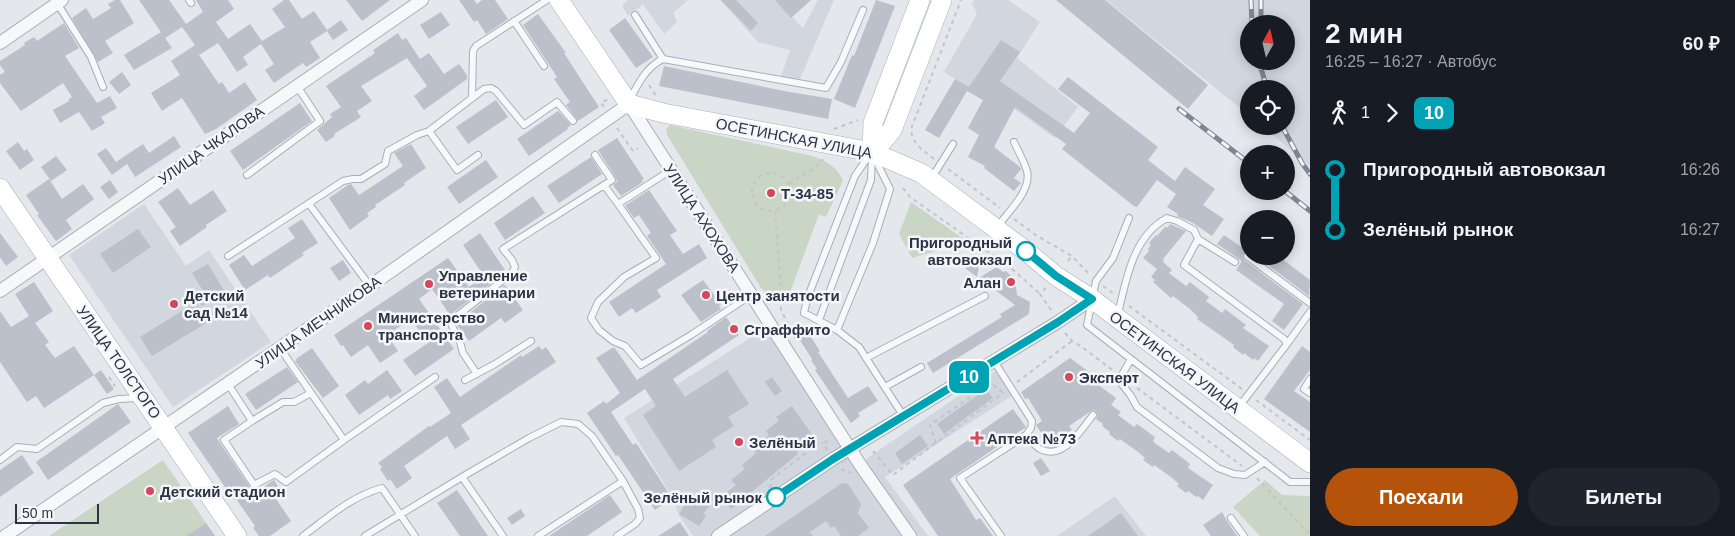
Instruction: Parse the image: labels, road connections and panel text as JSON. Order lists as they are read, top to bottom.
{
  "streets": {
    "main road": ["ОСЕТИНСКАЯ УЛИЦА", "УЛИЦА АХОХОВА", "УЛИЦА ТОЛСТОГО"],
    "street": ["УЛИЦА ЧКАЛОВА", "УЛИЦА МЕЧНИКОВА"]
  },
  "crossings": [
    ["ОСЕТИНСКАЯ УЛИЦА", "УЛИЦА АХОХОВА"],
    ["ОСЕТИНСКАЯ УЛИЦА", "УЛИЦА МЕЧНИКОВА"],
    ["УЛИЦА ЧКАЛОВА", "УЛИЦА ТОЛСТОГО"],
    ["УЛИЦА АХОХОВА", "УЛИЦА МЕЧНИКОВА"],
    ["УЛИЦА МЕЧНИКОВА", "УЛИЦА ТОЛСТОГО"]
  ],
  "places": {
    "other": [
      "Т-34-85",
      "Пригородный автовокзал",
      "Алан",
      "Управление ветеринарии",
      "Центр занятости",
      "Детский сад №14",
      "Министерство транспорта",
      "Сграффито",
      "Эксперт",
      "Зелёный",
      "Детский стадион",
      "Зелёный рынок"
    ],
    "health": ["Аптека №73"]
  },
  "lines": ["bus line 10"],
  "scale_bar": "50 m",
  "north": "top",
  "page": {
    "on_map": "10",
    "heading": ["2 мин", "16:25 – 16:27 · Автобус", "60 ₽"],
    "map_buttons": ["+", "−"],
    "legs": ["1", "10"],
    "list": [
      {
        "name": "Пригородный автовокзал",
        "value": "16:26"
      },
      {
        "name": "Зелёный рынок",
        "value": "16:27"
      }
    ],
    "buttons": ["Поехали", "Билеты"],
    "scale": "50 m"
  }
}
